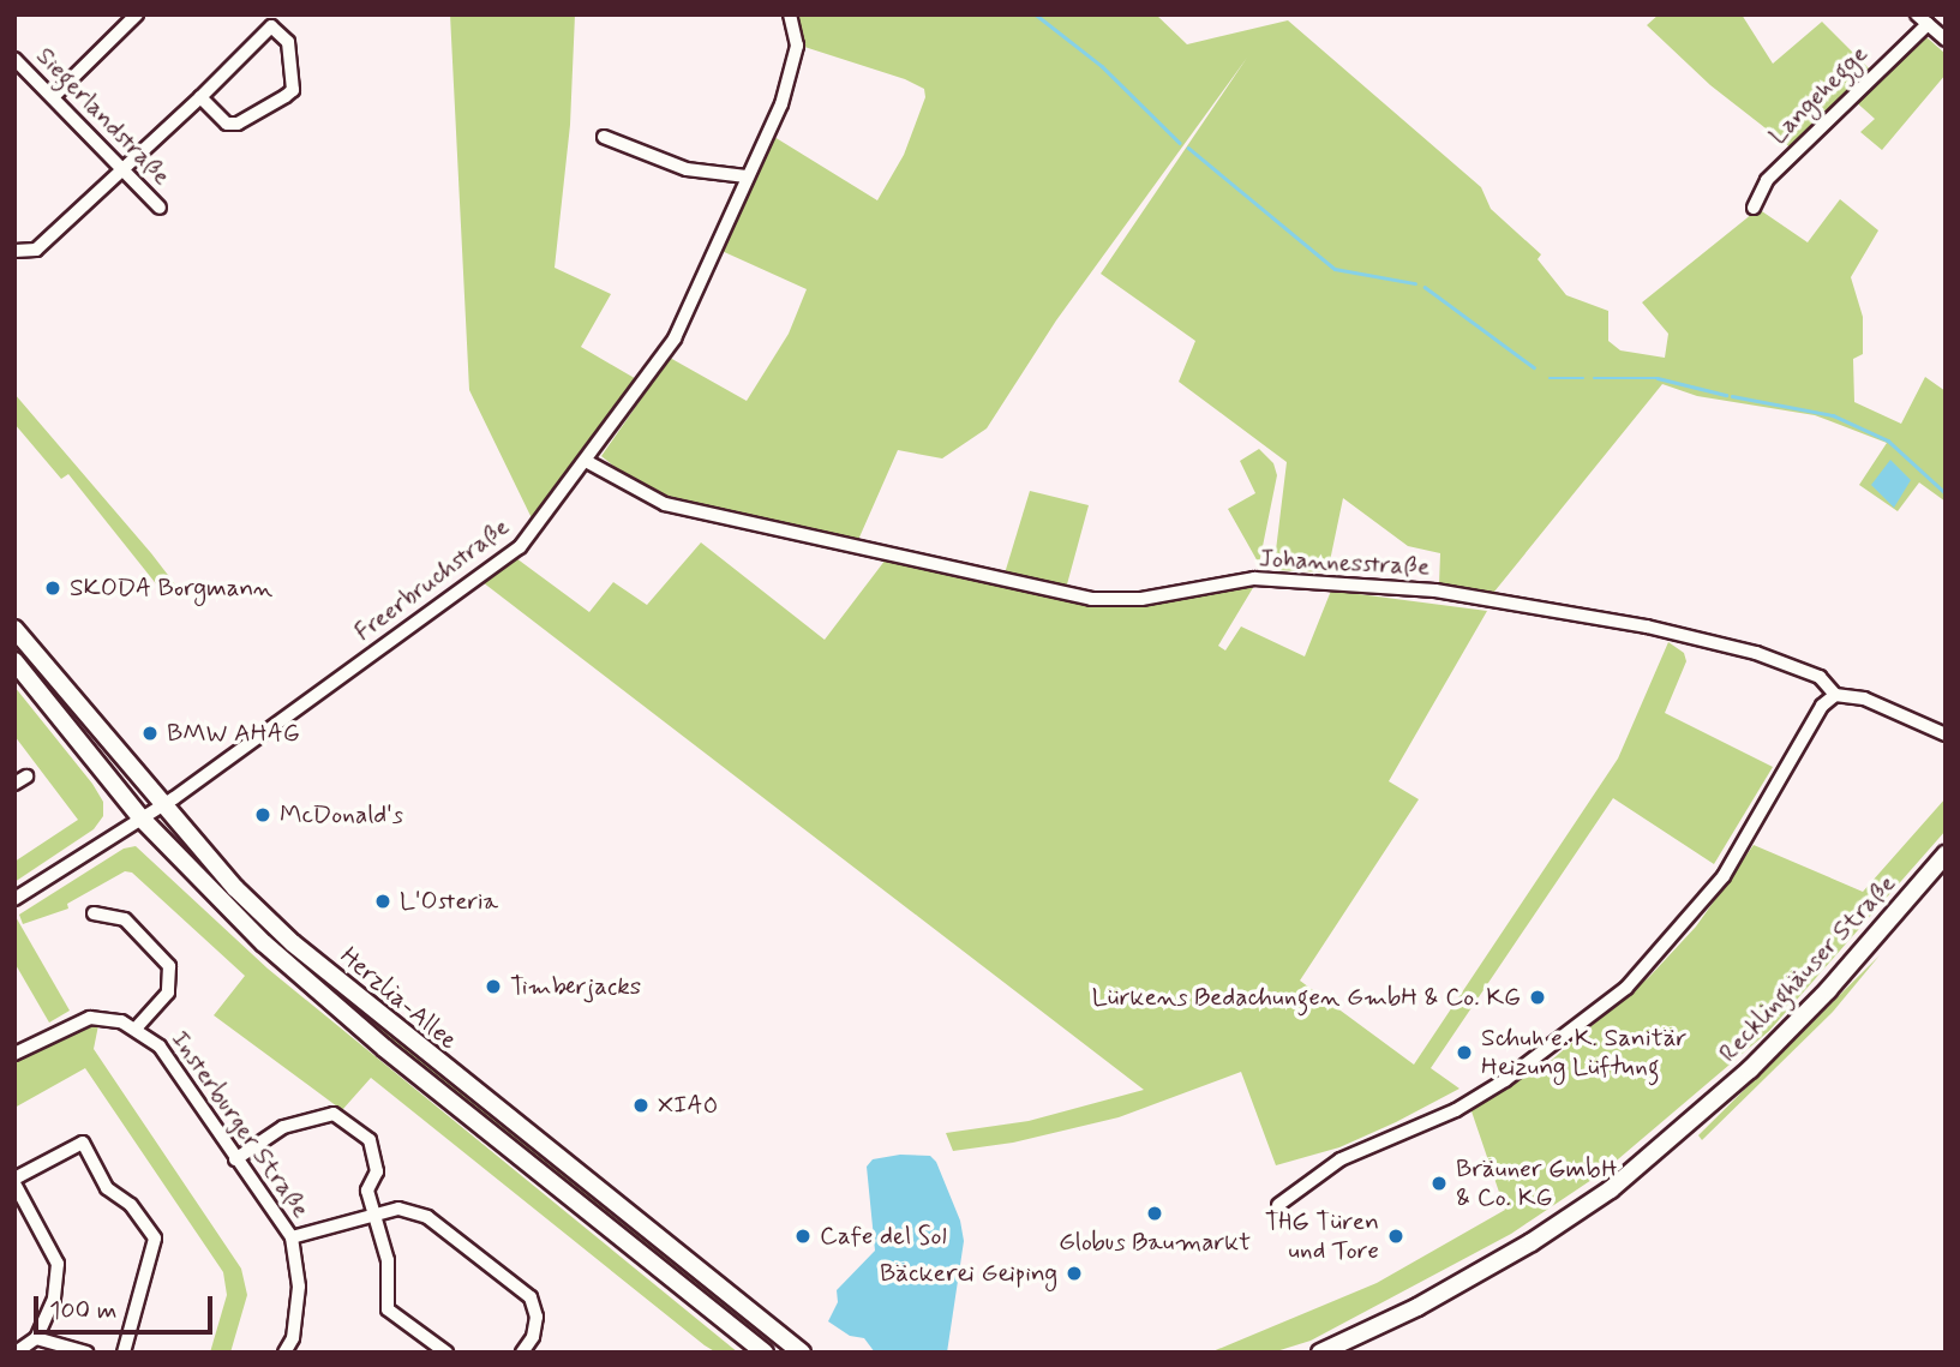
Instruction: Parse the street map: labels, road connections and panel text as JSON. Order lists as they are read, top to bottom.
{
  "streets": {
    "main road": ["Recklinghäuser Straße", "Herzlia-Allee"],
    "street": [
      "Langehegge",
      "Siegerlandstraße",
      "Johannesstraße",
      "Freerbruchstraße",
      "Insterburger Straße"
    ]
  },
  "crossings": [
    ["Johannesstraße", "Freerbruchstraße"],
    ["Freerbruchstraße", "Herzlia-Allee"]
  ],
  "places": [
    "SKODA Borgmann",
    "BMW AHAG",
    "McDonald's",
    "L'Osteria",
    "Timberjacks",
    "Lürkens Bedachungen GmbH & Co. KG",
    "Schuh e. K. Sanitär Heizung Lüftung",
    "XIAO",
    "Bräuner GmbH & Co. KG",
    "Globus Baumarkt",
    "Cafe del Sol",
    "THG Türen und Tore",
    "Bäckerei Geiping"
  ],
  "scale_bar": "100 m"
}
